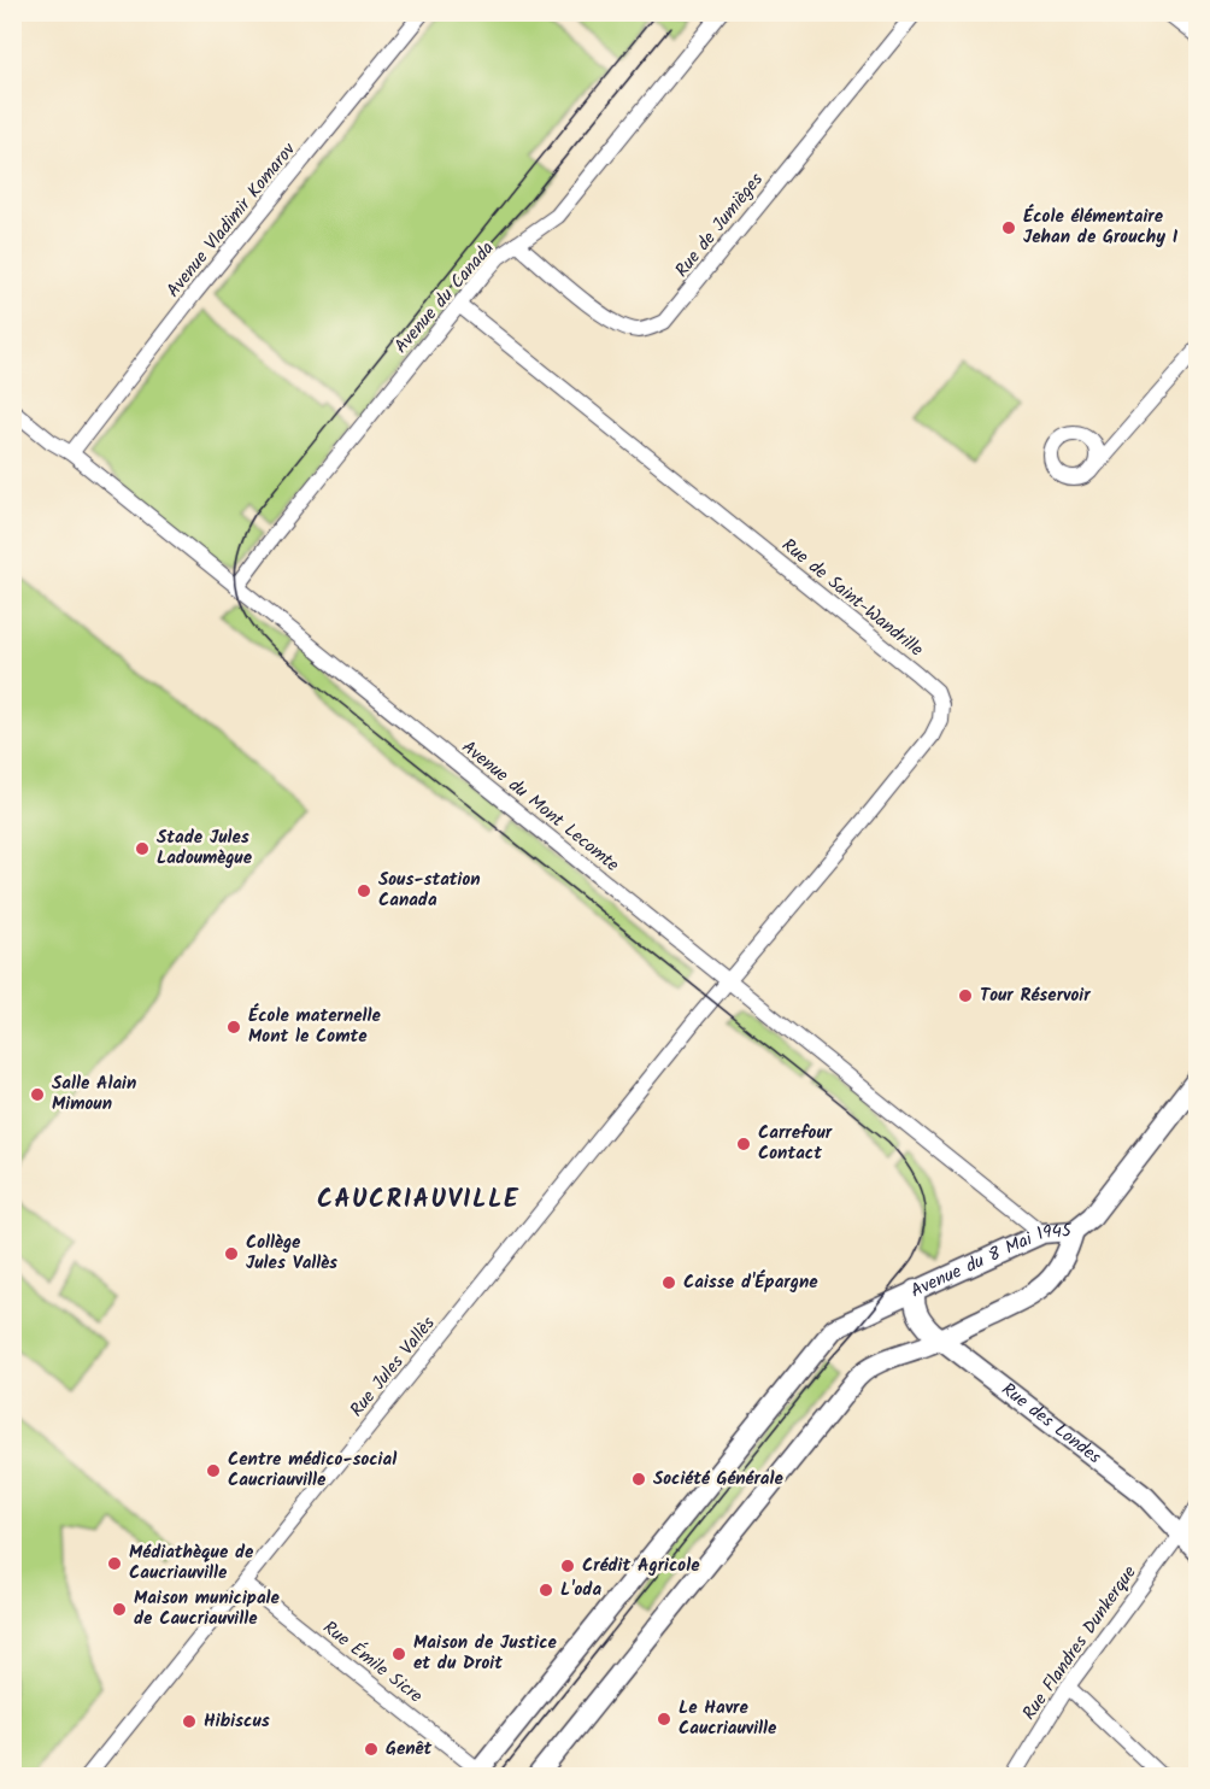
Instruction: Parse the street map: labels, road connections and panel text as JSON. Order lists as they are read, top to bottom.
{
  "streets": {
    "street": [
      "Avenue Vladimir Komarov",
      "Rue de Jumièges",
      "Avenue du Canada",
      "Rue de Saint-Wandrille",
      "Avenue du Mont Lecomte",
      "Avenue du 8 Mai 1945",
      "Rue Jules Vallès",
      "Rue des Londes",
      "Rue Flandres Dunkerque",
      "Rue Émile Sicre"
    ]
  },
  "crossings": [
    ["Avenue Vladimir Komarov", "Avenue du Mont Lecomte"],
    ["Rue de Jumièges", "Avenue du Canada"],
    ["Avenue du Canada", "Rue de Saint-Wandrille"],
    ["Avenue du Canada", "Avenue du Mont Lecomte"],
    ["Rue de Saint-Wandrille", "Avenue du Mont Lecomte"],
    ["Rue de Saint-Wandrille", "Rue Jules Vallès"],
    ["Avenue du Mont Lecomte", "Avenue du 8 Mai 1945"],
    ["Avenue du Mont Lecomte", "Rue Jules Vallès"],
    ["Avenue du 8 Mai 1945", "Rue des Londes"],
    ["Avenue du 8 Mai 1945", "Rue Émile Sicre"],
    ["Rue Jules Vallès", "Rue Émile Sicre"],
    ["Rue des Londes", "Rue Flandres Dunkerque"]
  ],
  "districts": ["CAUCRIAUVILLE"],
  "places": [
    "École élémentaire Jehan de Grouchy I",
    "Stade Jules Ladoumègue",
    "Sous-station Canada",
    "Tour Réservoir",
    "École maternelle Mont le Comte",
    "Salle Alain Mimoun",
    "Carrefour Contact",
    "Collège Jules Vallès",
    "Caisse d'Épargne",
    "Centre médico-social Caucriauville",
    "Société Générale",
    "Médiathèque de Caucriauville",
    "Crédit Agricole",
    "L'oda",
    "Maison municipale de Caucriauville",
    "Maison de Justice et du Droit",
    "Le Havre Caucriauville",
    "Hibiscus",
    "Genêt"
  ]
}
